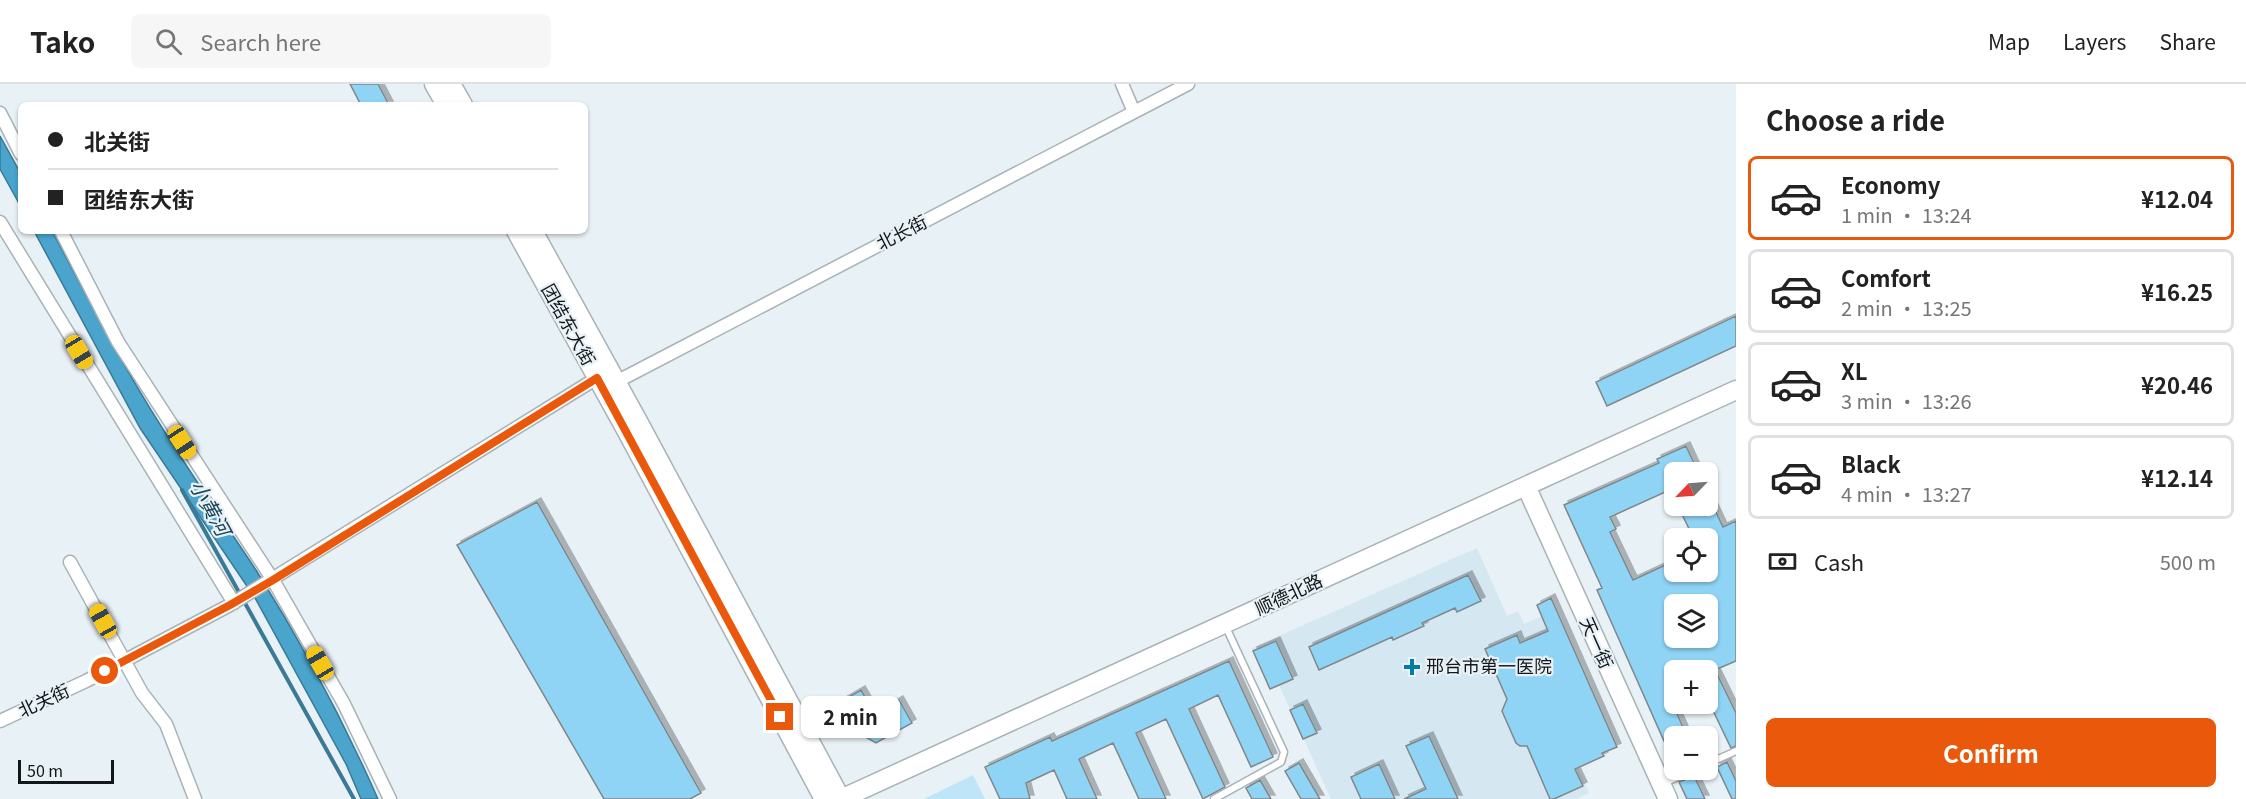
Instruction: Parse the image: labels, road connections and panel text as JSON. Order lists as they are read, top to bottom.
{
  "streets": {
    "main road": ["团结东大街", "顺德北路", "天一街"],
    "street": ["北长街", "北关街"]
  },
  "crossings": [
    ["北长街", "团结东大街"],
    ["团结东大街", "顺德北路"],
    ["团结东大街", "北关街"],
    ["顺德北路", "天一街"]
  ],
  "water": ["小黄河"],
  "places": {
    "health": ["邢台市第一医院"]
  },
  "scale_bar": "50 m",
  "north": "bottom left",
  "page": {
    "header": "Tako",
    "search": "Search here",
    "nav": ["Map", "Layers", "Share"],
    "heading": "Choose a ride",
    "banner": ["北关街", "团结东大街"],
    "list": [
      {
        "name": "Economy",
        "note": "1 min · 13:24",
        "value": "¥12.04"
      },
      {
        "name": "Comfort",
        "note": "2 min · 13:25",
        "value": "¥16.25"
      },
      {
        "name": "XL",
        "note": "3 min · 13:26",
        "value": "¥20.46"
      },
      {
        "name": "Black",
        "note": "4 min · 13:27",
        "value": "¥12.14"
      }
    ],
    "map_buttons": ["+", "−"],
    "pay": ["Cash", "500 m"],
    "bubble": "2 min",
    "buttons": "Confirm",
    "scale": "50 m"
  }
}
